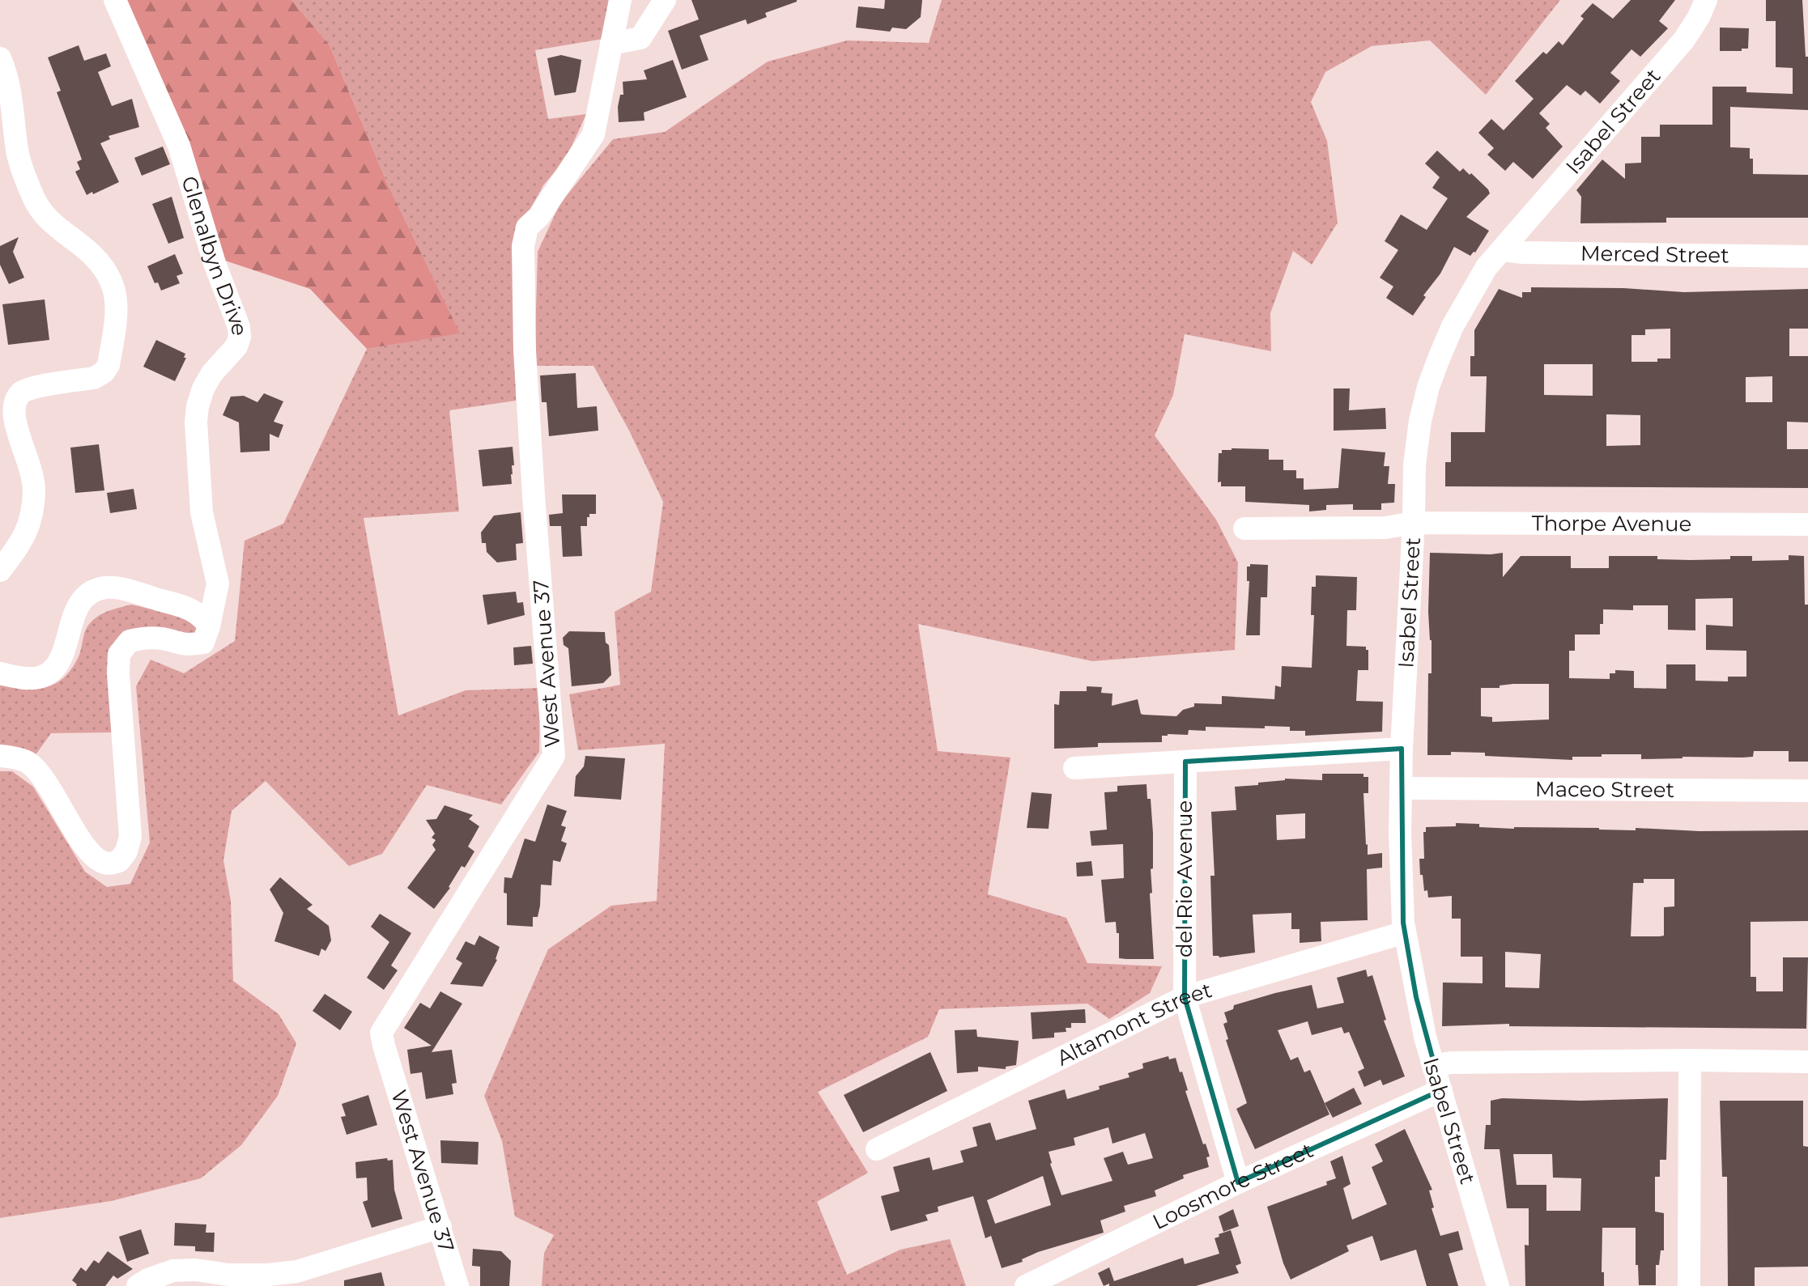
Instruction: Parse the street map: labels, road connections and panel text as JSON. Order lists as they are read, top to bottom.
{
  "streets": {
    "street": [
      "Isabel Street",
      "Merced Street",
      "Glenalbyn Drive",
      "Thorpe Avenue",
      "West Avenue 37",
      "Maceo Street",
      "del Rio Avenue",
      "Altamont Street",
      "Loosmore Street"
    ]
  },
  "crossings": [
    ["Isabel Street", "Merced Street"],
    ["Isabel Street", "Thorpe Avenue"],
    ["Isabel Street", "Maceo Street"],
    ["Isabel Street", "Altamont Street"],
    ["Isabel Street", "Loosmore Street"],
    ["del Rio Avenue", "Altamont Street"],
    ["del Rio Avenue", "Loosmore Street"]
  ]
}
